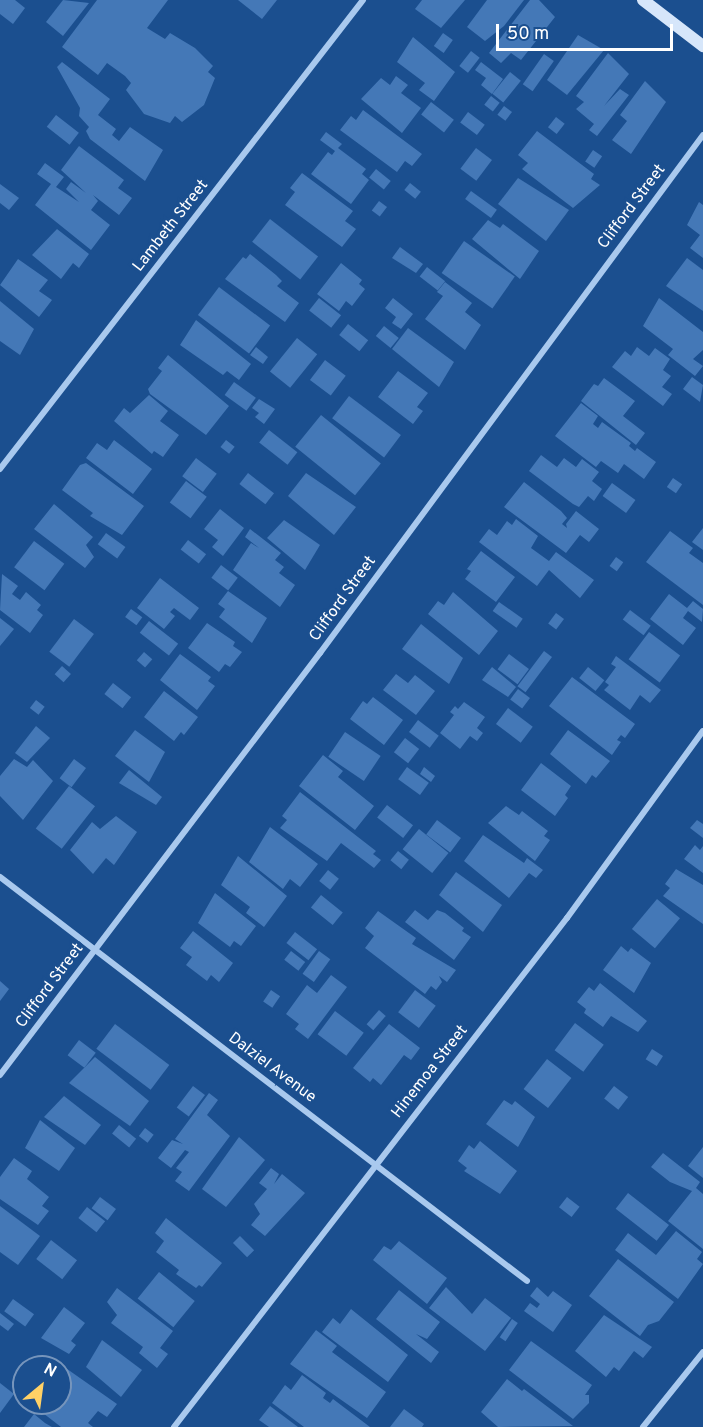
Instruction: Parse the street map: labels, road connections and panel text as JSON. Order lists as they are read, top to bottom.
{
  "streets": {
    "street": [
      "Clifford Street",
      "Lambeth Street",
      "Dalziel Avenue",
      "Hinemoa Street"
    ]
  },
  "crossings": [
    ["Clifford Street", "Dalziel Avenue"],
    ["Dalziel Avenue", "Hinemoa Street"]
  ],
  "scale_bar": "50 m",
  "north": "top right"
}
